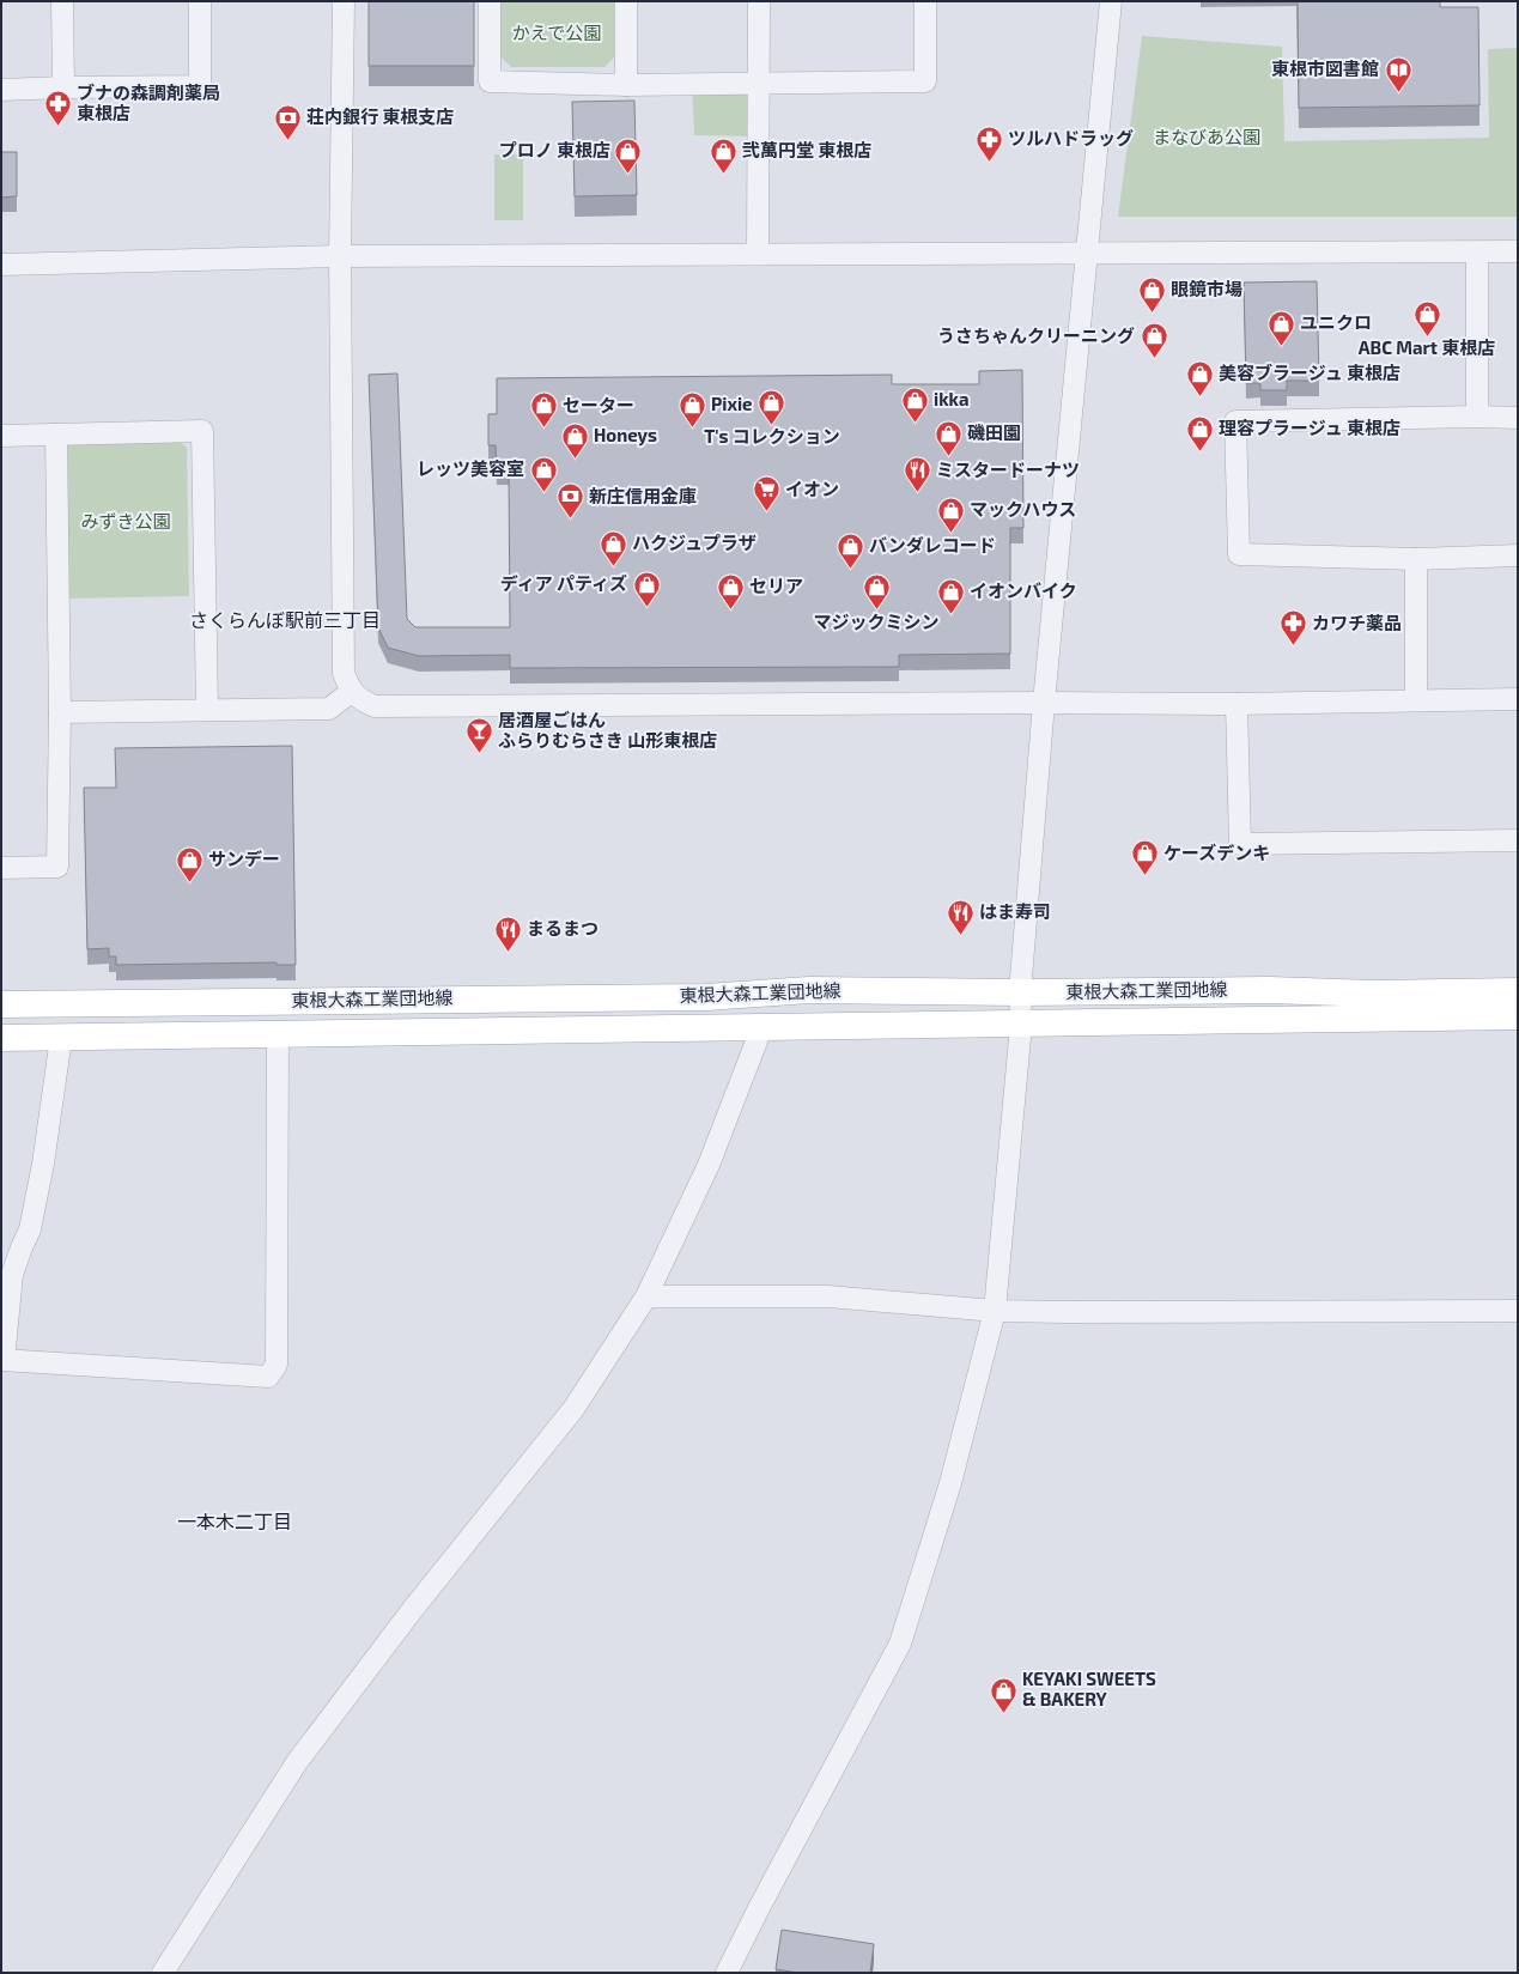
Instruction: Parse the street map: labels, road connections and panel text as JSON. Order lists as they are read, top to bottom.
{
  "streets": {
    "main road": ["東根大森工業団地線"]
  },
  "districts": ["さくらんぼ駅前三丁目", "一本木二丁目"],
  "parks": ["かえで公園", "まなびあ公園", "みずき公園"],
  "places": {
    "library": ["東根市図書館"],
    "pharmacy": ["ブナの森調剤薬局 東根店", "ツルハドラッグ", "カワチ薬品"],
    "bank": ["荘内銀行 東根支店", "新庄信用金庫"],
    "shop": [
      "プロノ 東根店",
      "弐萬円堂 東根店",
      "眼鏡市場",
      "ABC Mart 東根店",
      "ユニクロ",
      "うさちゃんクリーニング",
      "美容ブラージュ 東根店",
      "ikka",
      "T's コレクション",
      "Pixie",
      "セーター",
      "理容プラージュ 東根店",
      "磯田園",
      "Honeys",
      "レッツ美容室",
      "マックハウス",
      "ハクジュプラザ",
      "バンダレコード",
      "ディア パティズ",
      "セリア",
      "マジックミシン",
      "イオンバイク",
      "ケーズデンキ",
      "サンデー",
      "KEYAKI SWEETS & BAKERY"
    ],
    "restaurant": ["ミスタードーナツ", "はま寿司", "まるまつ"],
    "supermarket": ["イオン"],
    "bar": ["居酒屋ごはん ふらりむらさき 山形東根店"]
  }
}
